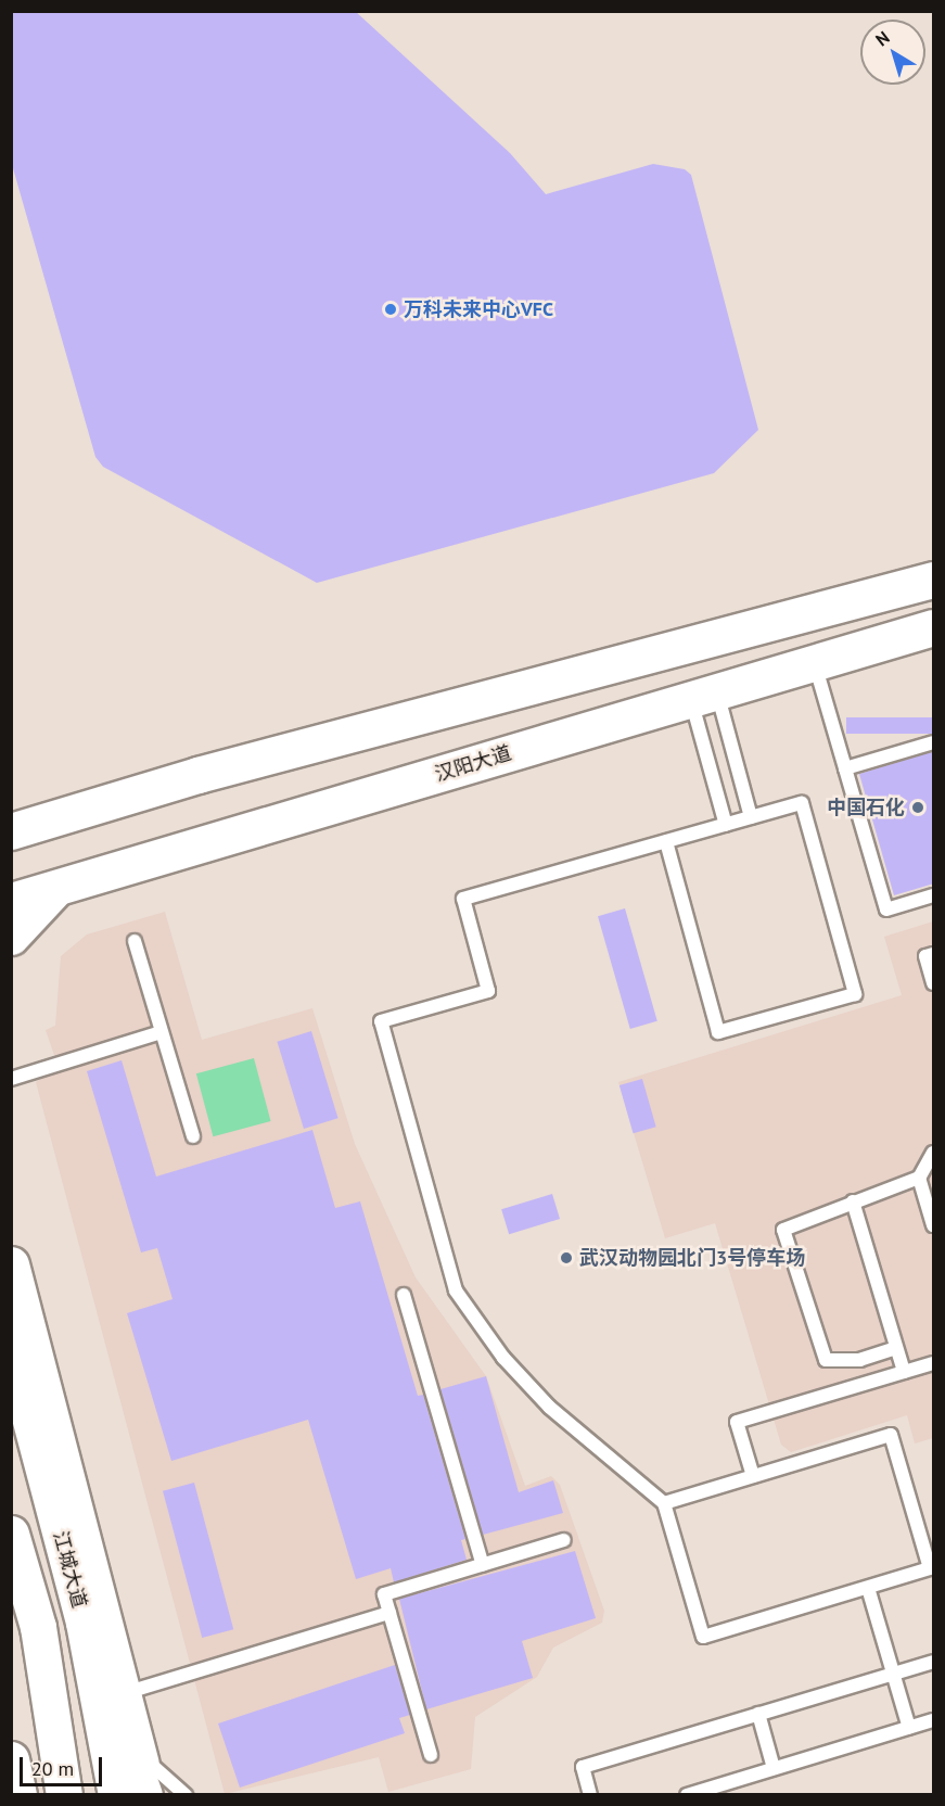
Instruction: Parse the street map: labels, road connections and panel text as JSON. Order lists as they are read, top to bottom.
{
  "streets": {
    "main road": ["汉阳大道", "江城大道"]
  },
  "places": ["万科未来中心VFC", "中国石化", "武汉动物园北门3号停车场"],
  "scale_bar": "20 m",
  "north": "top left"
}
